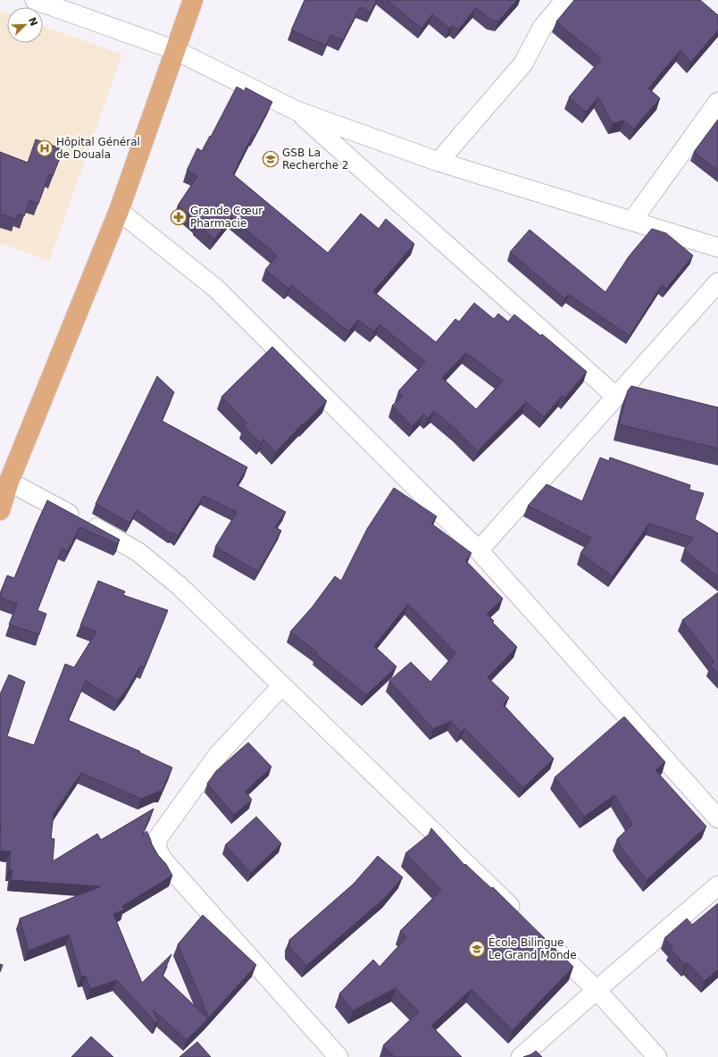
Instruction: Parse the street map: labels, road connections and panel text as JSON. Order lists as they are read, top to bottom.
{
  "places": {
    "hospital": ["Hôpital Général de Douala"],
    "school or university": ["GSB La Recherche 2", "École Bilingue Le Grand Monde"],
    "pharmacy": ["Grande Cœur Pharmacie"]
  },
  "north": "top right"
}
